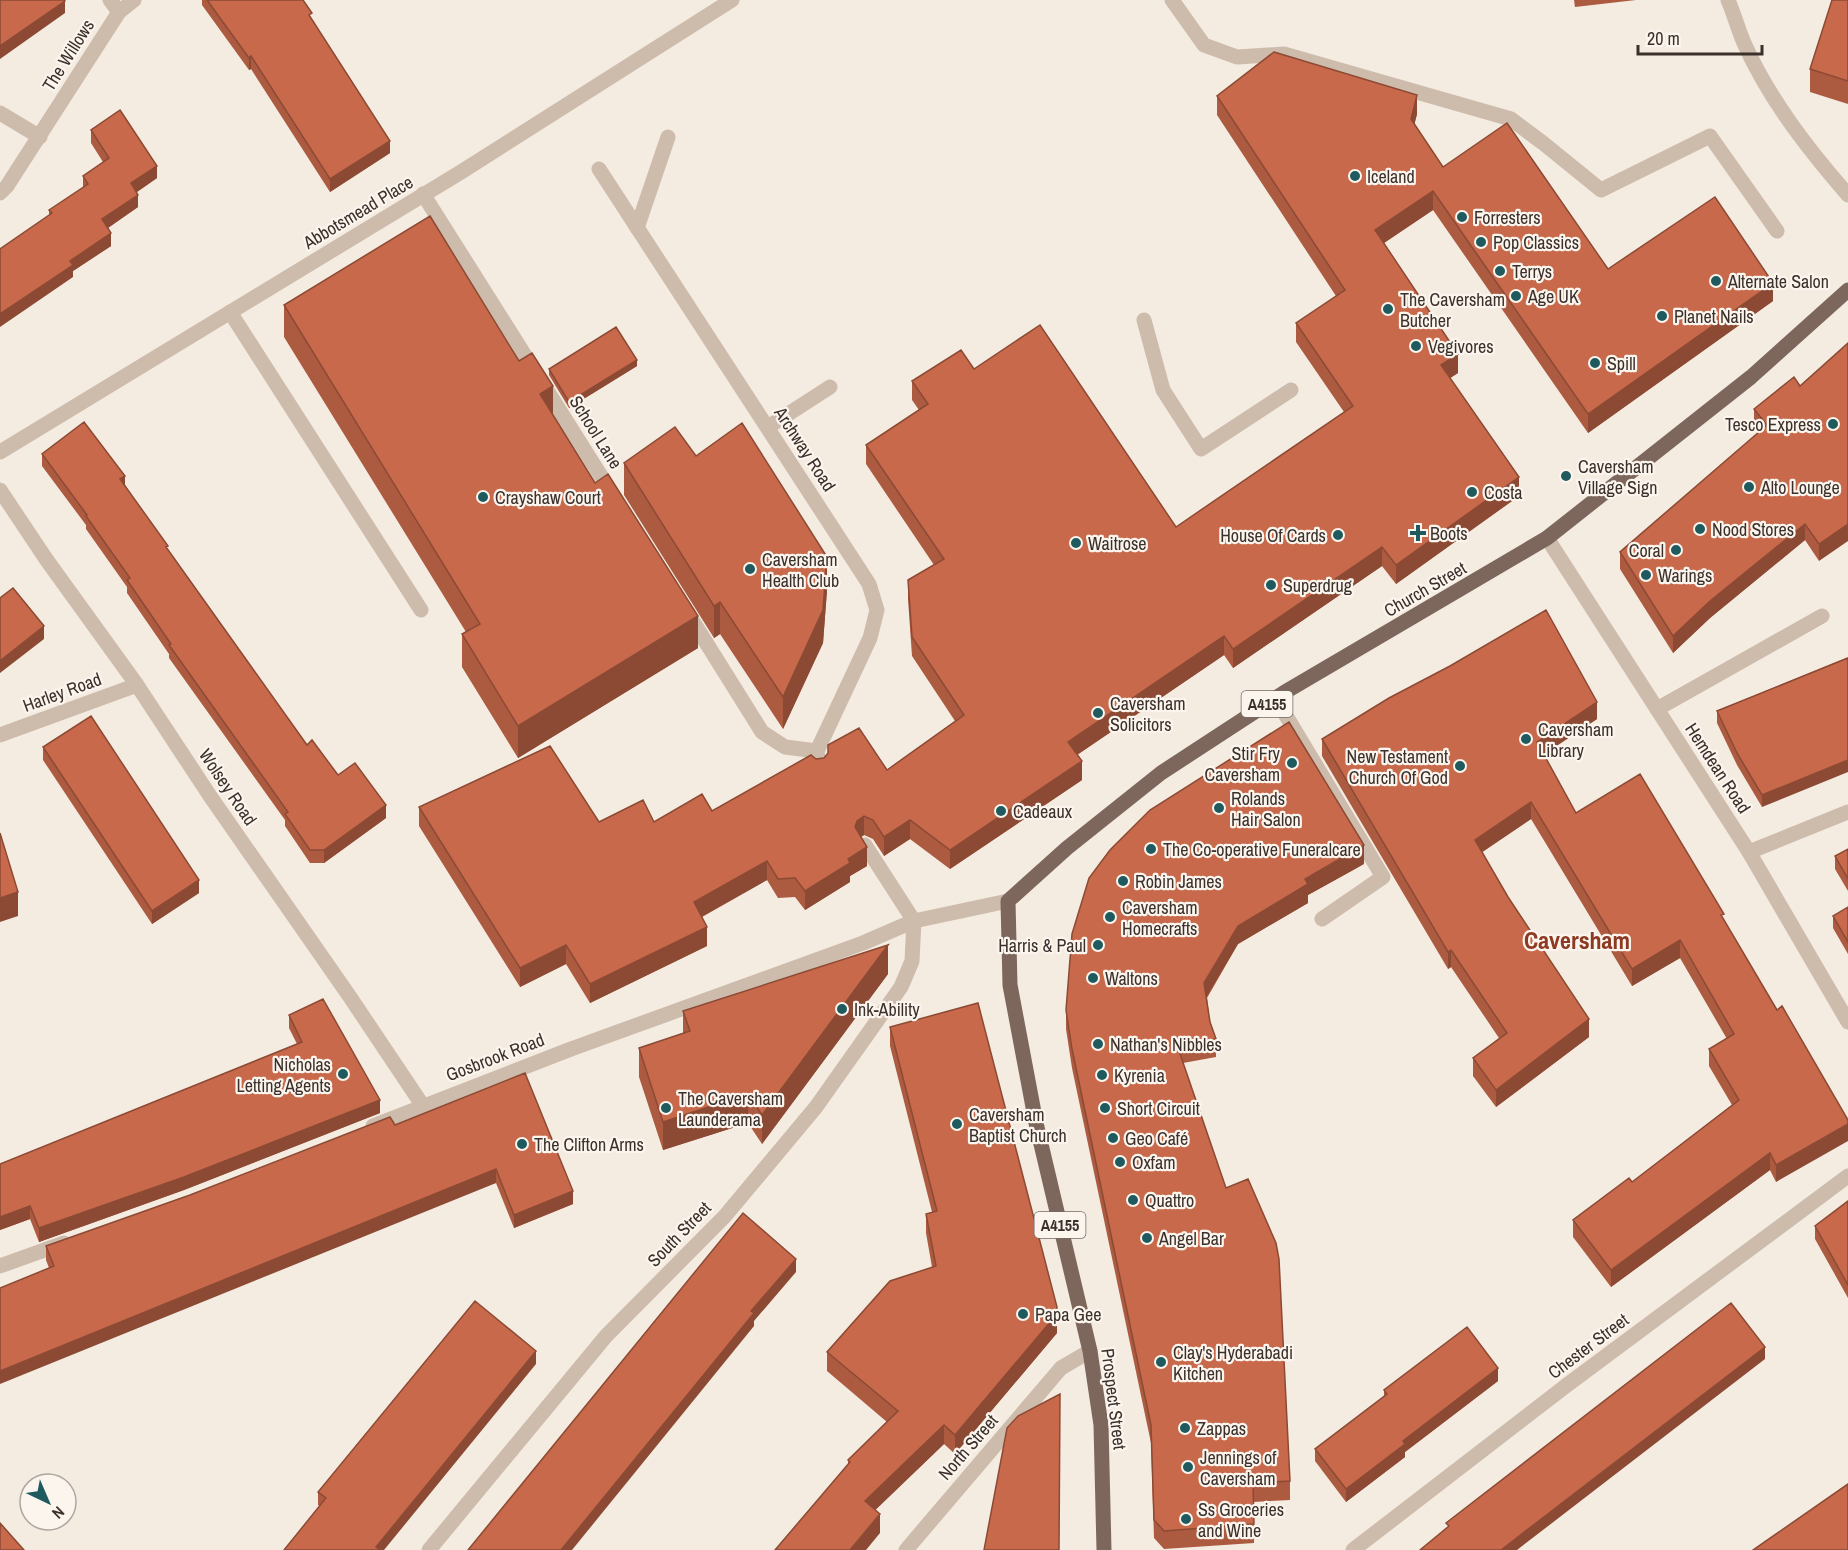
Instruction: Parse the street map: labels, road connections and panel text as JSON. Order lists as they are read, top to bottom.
{
  "streets": {
    "main road": ["Church Street", "A4155", "Prospect Street"],
    "street": [
      "The Willows",
      "Abbotsmead Place",
      "School Lane",
      "Archway Road",
      "Harley Road",
      "Hemdean Road",
      "Wolsey Road",
      "Gosbrook Road",
      "South Street",
      "Chester Street",
      "North Street"
    ]
  },
  "crossings": [
    ["Abbotsmead Place", "School Lane"],
    ["Church Street", "Hemdean Road"],
    ["Church Street", "Gosbrook Road"],
    ["Church Street", "Prospect Street"],
    ["Harley Road", "Wolsey Road"],
    ["Wolsey Road", "Gosbrook Road"],
    ["Gosbrook Road", "South Street"],
    ["Gosbrook Road", "Prospect Street"],
    ["Prospect Street", "North Street"]
  ],
  "districts": ["Caversham"],
  "places": {
    "other": [
      "Iceland",
      "Forresters",
      "Pop Classics",
      "Terrys",
      "Alternate Salon",
      "Age UK",
      "The Caversham Butcher",
      "Planet Nails",
      "Vegivores",
      "Spill",
      "Tesco Express",
      "Caversham Village Sign",
      "Alto Lounge",
      "Costa",
      "Crayshaw Court",
      "Nood Stores",
      "House Of Cards",
      "Waitrose",
      "Coral",
      "Caversham Health Club",
      "Warings",
      "Superdrug",
      "Caversham Solicitors",
      "Caversham Library",
      "Stir Fry Caversham",
      "New Testament Church Of God",
      "Rolands Hair Salon",
      "Cadeaux",
      "The Co-operative Funeralcare",
      "Robin James",
      "Caversham Homecrafts",
      "Harris & Paul",
      "Waltons",
      "Ink-Ability",
      "Nathan's Nibbles",
      "Nicholas Letting Agents",
      "Kyrenia",
      "The Caversham Launderama",
      "Short Circuit",
      "Caversham Baptist Church",
      "Geo Café",
      "The Clifton Arms",
      "Oxfam",
      "Quattro",
      "Angel Bar",
      "Papa Gee",
      "Clay's Hyderabadi Kitchen",
      "Zappas",
      "Jennings of Caversham",
      "Ss Groceries and Wine"
    ],
    "health": ["Boots"]
  },
  "scale_bar": "20 m",
  "north": "bottom right"
}
